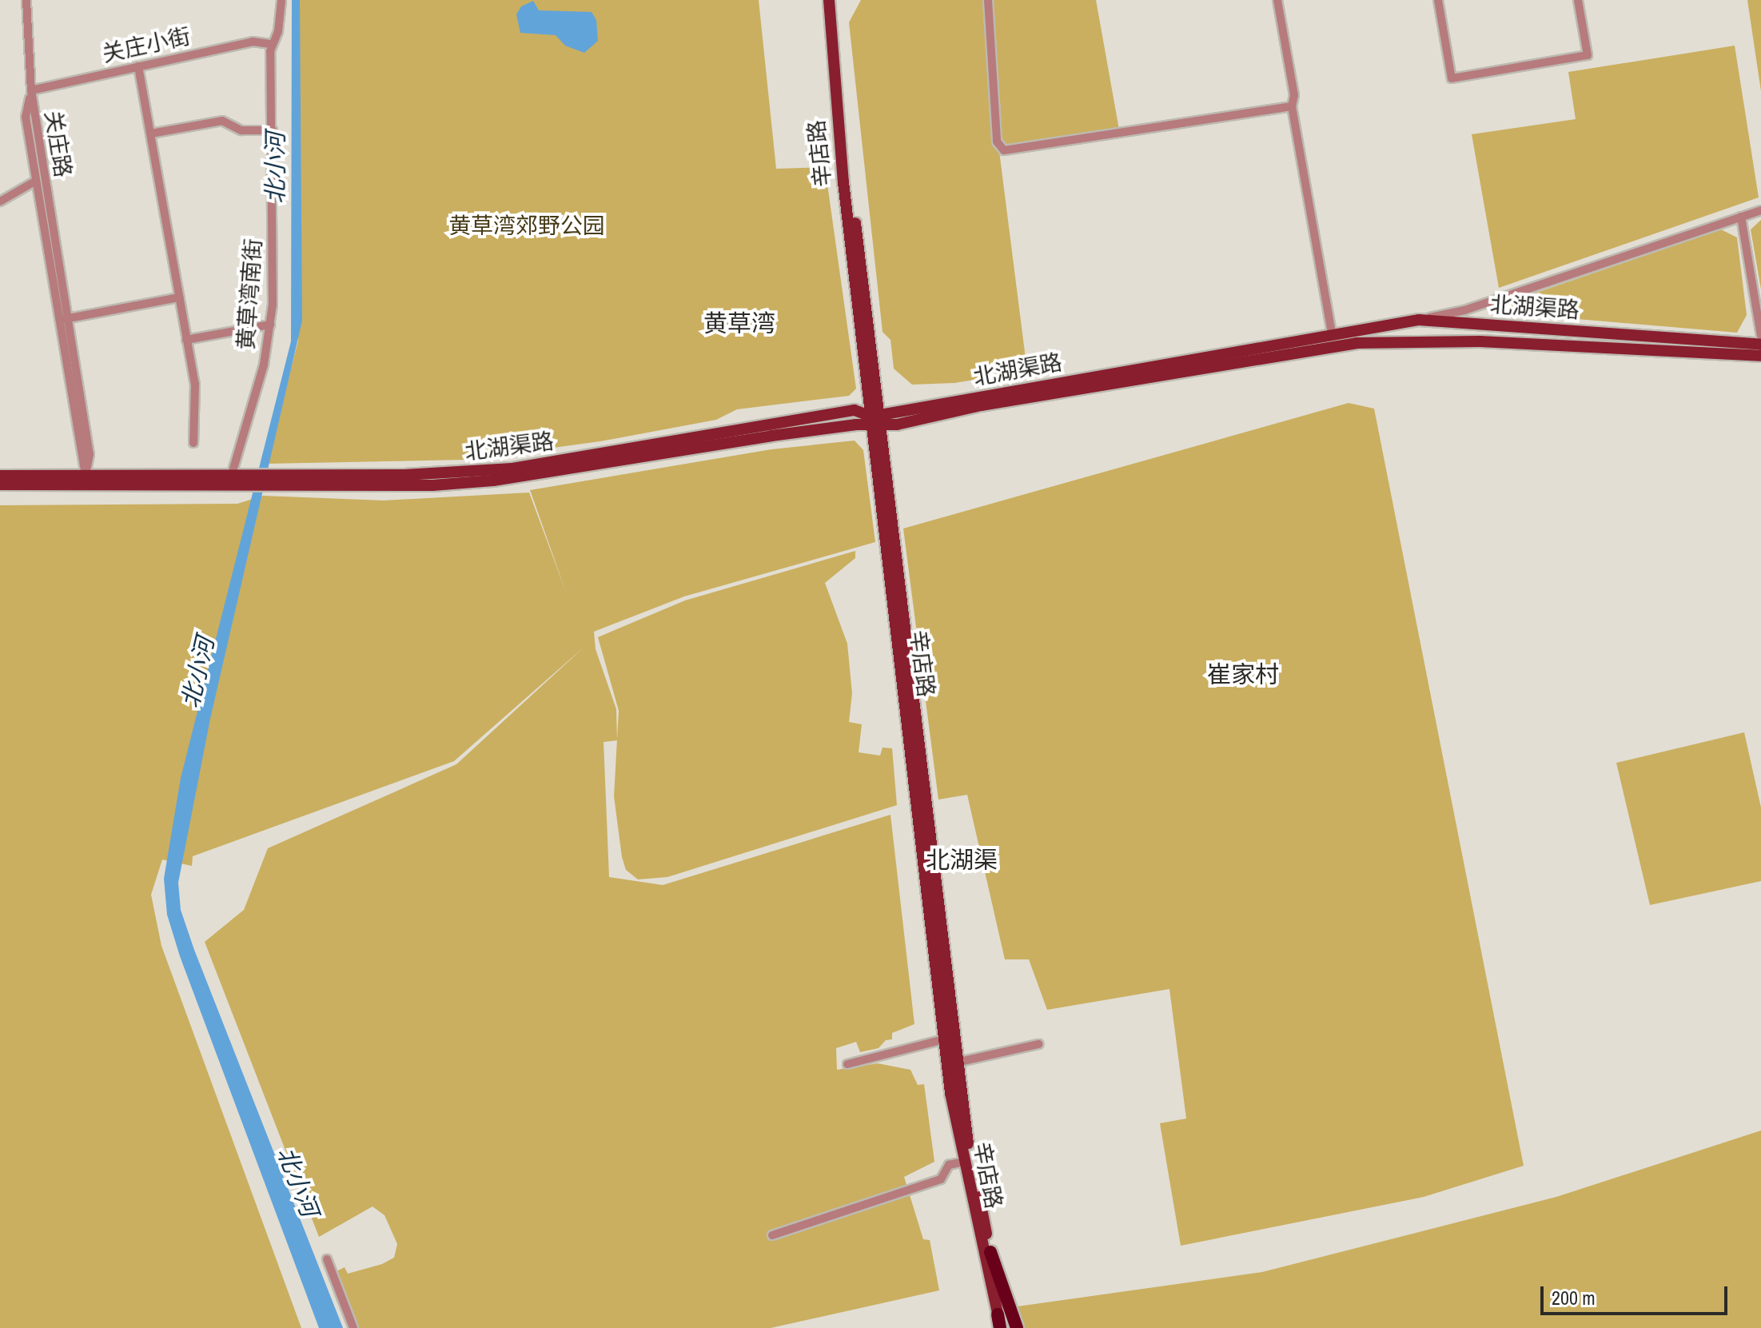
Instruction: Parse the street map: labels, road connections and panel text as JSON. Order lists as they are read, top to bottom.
{
  "streets": {
    "main road": ["辛店路", "北湖渠路"],
    "street": ["关庄小街", "关庄路", "黄草湾南街"]
  },
  "crossings": [
    ["关庄小街", "关庄路"],
    ["关庄小街", "黄草湾南街"],
    ["辛店路", "北湖渠路"]
  ],
  "districts": ["黄草湾", "崔家村", "北湖渠"],
  "water": ["北小河"],
  "parks": ["黄草湾郊野公园"],
  "scale_bar": "200 m"
}
